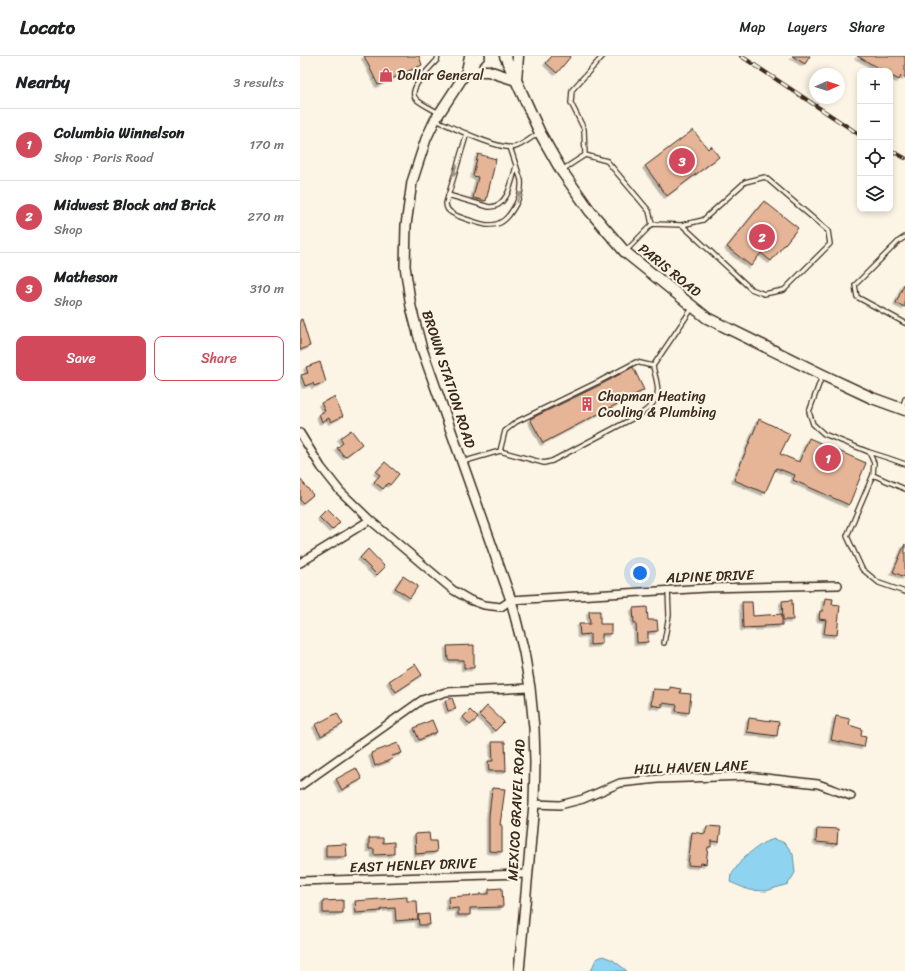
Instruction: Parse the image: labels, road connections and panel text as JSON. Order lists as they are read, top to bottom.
{
  "streets": {
    "main road": ["PARIS ROAD"],
    "street": [
      "BROWN STATION ROAD",
      "ALPINE DRIVE",
      "HILL HAVEN LANE",
      "MEXICO GRAVEL ROAD",
      "EAST HENLEY DRIVE"
    ]
  },
  "crossings": [
    ["BROWN STATION ROAD", "ALPINE DRIVE"],
    ["BROWN STATION ROAD", "MEXICO GRAVEL ROAD"],
    ["ALPINE DRIVE", "MEXICO GRAVEL ROAD"],
    ["HILL HAVEN LANE", "MEXICO GRAVEL ROAD"],
    ["MEXICO GRAVEL ROAD", "EAST HENLEY DRIVE"]
  ],
  "places": {
    "shop": ["Dollar General"],
    "building": ["Chapman Heating Cooling & Plumbing"]
  },
  "north": "right",
  "page": {
    "header": "Locato",
    "nav": ["Map", "Layers", "Share"],
    "heading": ["Nearby", "3 results"],
    "map_buttons": ["+", "−"],
    "list": [
      {
        "mark": "1",
        "name": "Columbia Winnelson",
        "note": "Shop · Paris Road",
        "value": "170 m"
      },
      {
        "mark": "2",
        "name": "Midwest Block and Brick",
        "note": "Shop",
        "value": "270 m"
      },
      {
        "mark": "3",
        "name": "Matheson",
        "note": "Shop",
        "value": "310 m"
      }
    ],
    "pins": ["3", "2", "1"],
    "buttons": ["Save", "Share"]
  }
}
